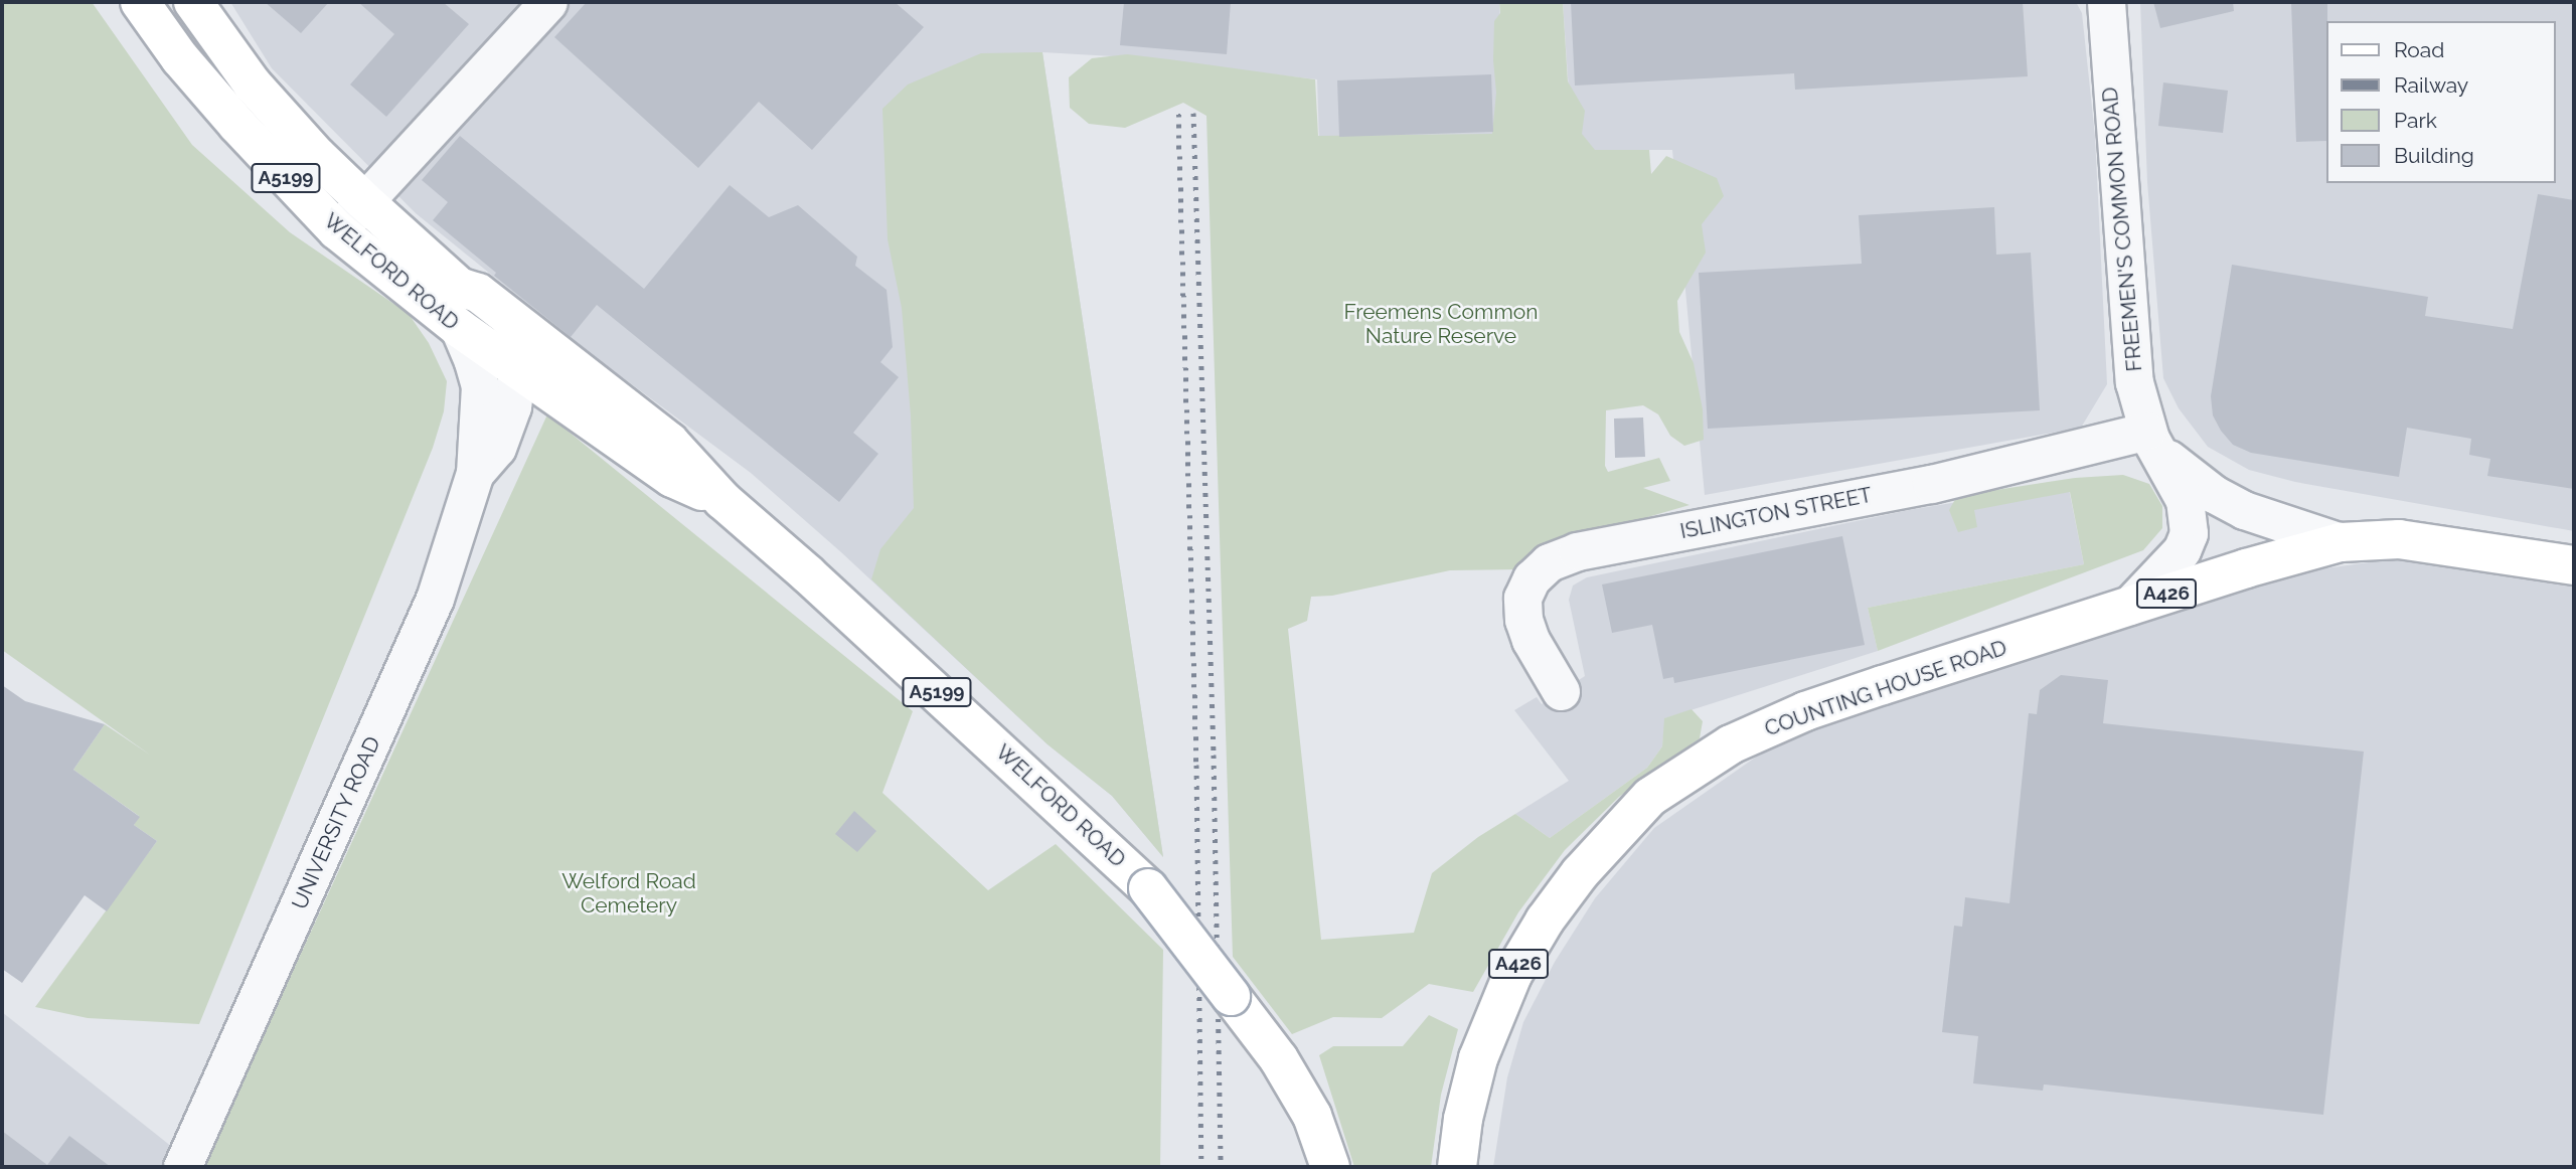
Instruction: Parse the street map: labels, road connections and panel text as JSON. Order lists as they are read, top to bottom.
{
  "streets": {
    "main road": [
      "A5199",
      "WELFORD ROAD",
      "A426",
      "COUNTING HOUSE ROAD"
    ],
    "street": ["FREEMEN'S COMMON ROAD", "ISLINGTON STREET", "UNIVERSITY ROAD"]
  },
  "crossings": [
    ["FREEMEN'S COMMON ROAD", "ISLINGTON STREET"],
    ["FREEMEN'S COMMON ROAD", "COUNTING HOUSE ROAD"],
    ["WELFORD ROAD", "UNIVERSITY ROAD"],
    ["A426", "COUNTING HOUSE ROAD"]
  ],
  "parks": ["Freemens Common Nature Reserve", "Welford Road Cemetery"],
  "legend": [
    "Road",
    "Railway",
    "Park",
    "Building"
  ]
}
